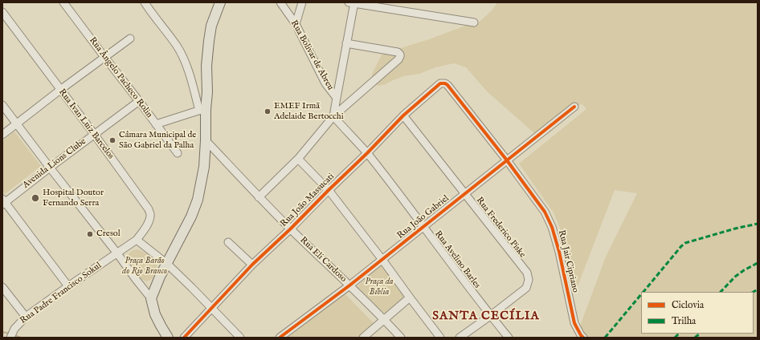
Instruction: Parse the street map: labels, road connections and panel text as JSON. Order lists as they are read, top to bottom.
{
  "streets": {
    "street": [
      "Rua Bolivar de Abreu",
      "Rua Ângelo Pacheco Rolin",
      "Rua Ivan Luiz Barcelos",
      "Avenida Lions Clube",
      "Rua João Massucati",
      "Rua João Gabriel",
      "Rua Frederico Piske",
      "Rua Eli Cardoso",
      "Rua Avelino Barles",
      "Rua Jair Cipriano",
      "Rua Padre Francisco Sokul"
    ]
  },
  "crossings": [
    ["Rua Bolivar de Abreu", "Rua Eli Cardoso"],
    ["Rua Bolivar de Abreu", "Rua Avelino Barles"],
    ["Rua Ângelo Pacheco Rolin", "Avenida Lions Clube"],
    ["Rua Ivan Luiz Barcelos", "Avenida Lions Clube"],
    ["Rua João Massucati", "Rua Frederico Piske"],
    ["Rua João Massucati", "Rua Eli Cardoso"],
    ["Rua João Massucati", "Rua Avelino Barles"],
    ["Rua João Massucati", "Rua Jair Cipriano"],
    ["Rua João Gabriel", "Rua Frederico Piske"],
    ["Rua João Gabriel", "Rua Eli Cardoso"],
    ["Rua João Gabriel", "Rua Avelino Barles"],
    ["Rua João Gabriel", "Rua Jair Cipriano"],
    ["Rua Frederico Piske", "Rua Avelino Barles"]
  ],
  "districts": ["SANTA CECÍLIA"],
  "parks": ["Praça Barão do Rio Branco", "Praça da Bíblia"],
  "places": [
    "EMEF Irmã Adelaide Bertocchi",
    "Câmara Municipal de São Gabriel da Palha",
    "Hospital Doutor Fernando Serra",
    "Cresol"
  ],
  "legend": ["Ciclovia", "Trilha"]
}
